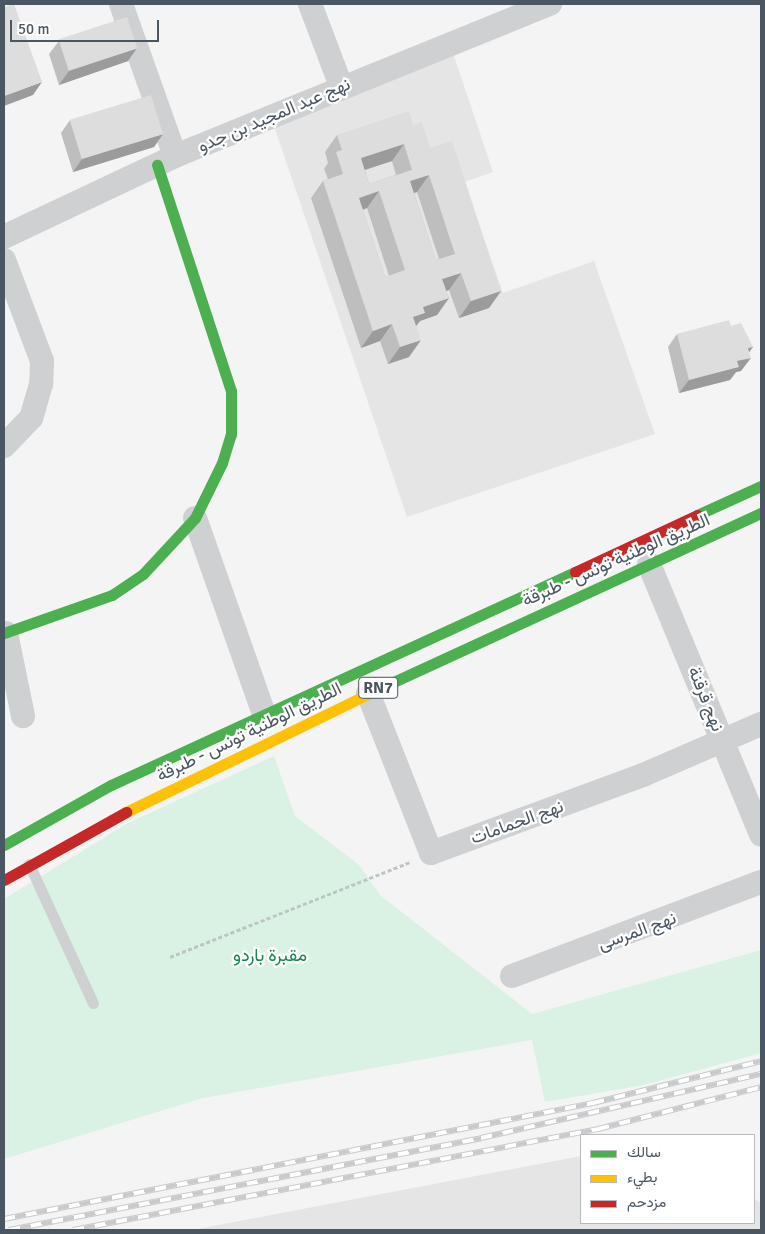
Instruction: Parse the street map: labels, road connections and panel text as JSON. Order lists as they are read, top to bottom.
{
  "streets": {
    "main road": ["الطريق الوطنية تونس - طبرقة", "RN7"],
    "street": [
      "نهج عبد المجيد بن جدو",
      "نهج قرقنة",
      "نهج الحمامات",
      "نهج المرسى"
    ]
  },
  "crossings": [
    ["الطريق الوطنية تونس - طبرقة", "نهج قرقنة"],
    ["نهج قرقنة", "نهج الحمامات"]
  ],
  "parks": ["مقبرة باردو"],
  "legend": ["سالك", "بطيء", "مزدحم"],
  "scale_bar": "50 m"
}
